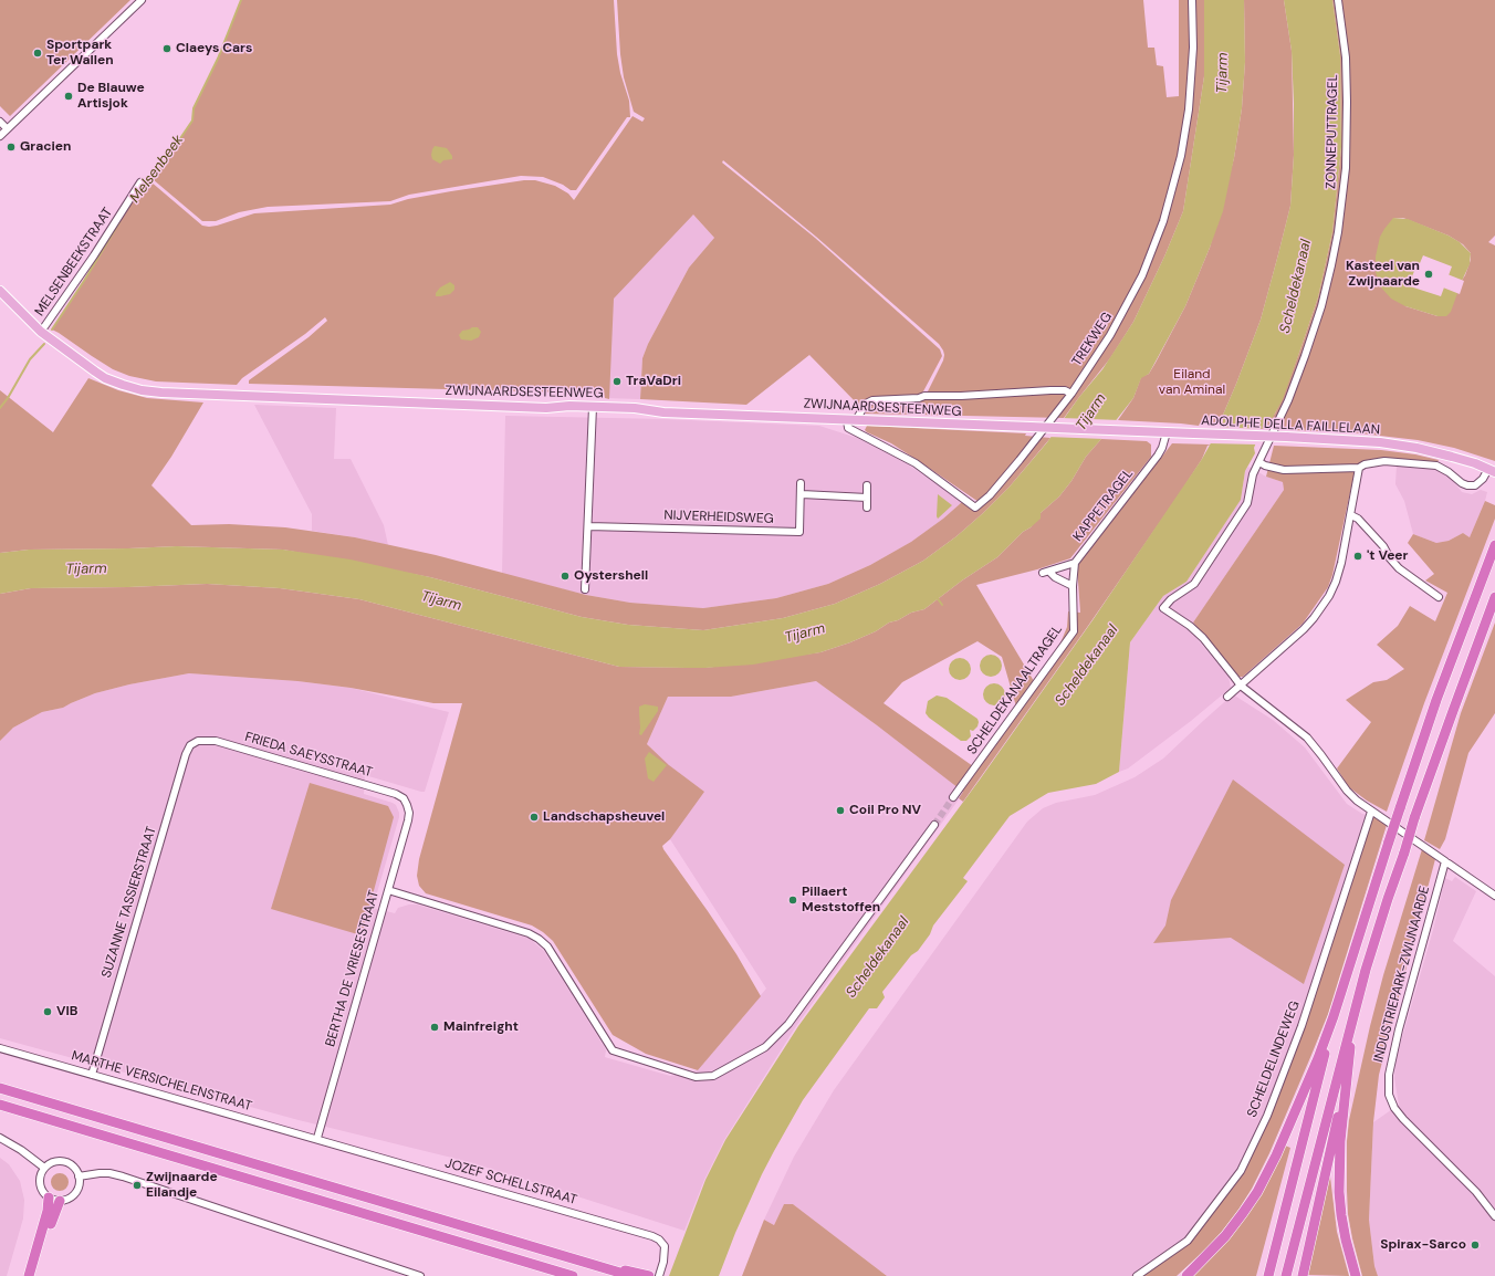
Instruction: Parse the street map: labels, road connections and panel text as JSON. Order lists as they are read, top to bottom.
{
  "streets": {
    "main road": ["ZWIJNAARDSESTEENWEG", "ADOLPHE DELLA FAILLELAAN"],
    "street": [
      "ZONNEPUTTRAGEL",
      "MELSENBEEKSTRAAT",
      "TREKWEG",
      "KAPPETRAGEL",
      "NIJVERHEIDSWEG",
      "SCHELDEKANAALTRAGEL",
      "FRIEDA SAEYSSTRAAT",
      "SUZANNE TASSIERSTRAAT",
      "BERTHA DE VRIESESTRAAT",
      "INDUSTRIEPARK-ZWIJNAARDE",
      "SCHELDELINDEWEG",
      "MARTHE VERSICHELENSTRAAT",
      "JOZEF SCHELLSTRAAT"
    ]
  },
  "crossings": [
    ["MELSENBEEKSTRAAT", "ZWIJNAARDSESTEENWEG"],
    ["TREKWEG", "ZWIJNAARDSESTEENWEG"],
    ["ZWIJNAARDSESTEENWEG", "ADOLPHE DELLA FAILLELAAN"],
    ["ADOLPHE DELLA FAILLELAAN", "KAPPETRAGEL"],
    ["KAPPETRAGEL", "SCHELDEKANAALTRAGEL"],
    ["FRIEDA SAEYSSTRAAT", "SUZANNE TASSIERSTRAAT"],
    ["FRIEDA SAEYSSTRAAT", "BERTHA DE VRIESESTRAAT"],
    ["SUZANNE TASSIERSTRAAT", "MARTHE VERSICHELENSTRAAT"],
    ["BERTHA DE VRIESESTRAAT", "MARTHE VERSICHELENSTRAAT"],
    ["BERTHA DE VRIESESTRAAT", "JOZEF SCHELLSTRAAT"],
    ["MARTHE VERSICHELENSTRAAT", "JOZEF SCHELLSTRAAT"]
  ],
  "water": ["Tijarm", "Melsenbeek", "Scheldekanaal"],
  "parks": ["Eiland van Aminal"],
  "places": [
    "Claeys Cars",
    "Sportpark Ter Wallen",
    "De Blauwe Artisjok",
    "Gracien",
    "Kasteel van Zwijnaarde",
    "TraVaDri",
    "'t Veer",
    "Oystershell",
    "Coil Pro NV",
    "Landschapsheuvel",
    "Pillaert Meststoffen",
    "VIB",
    "Mainfreight",
    "Zwijnaarde Eilandje",
    "Spirax-Sarco"
  ]
}
